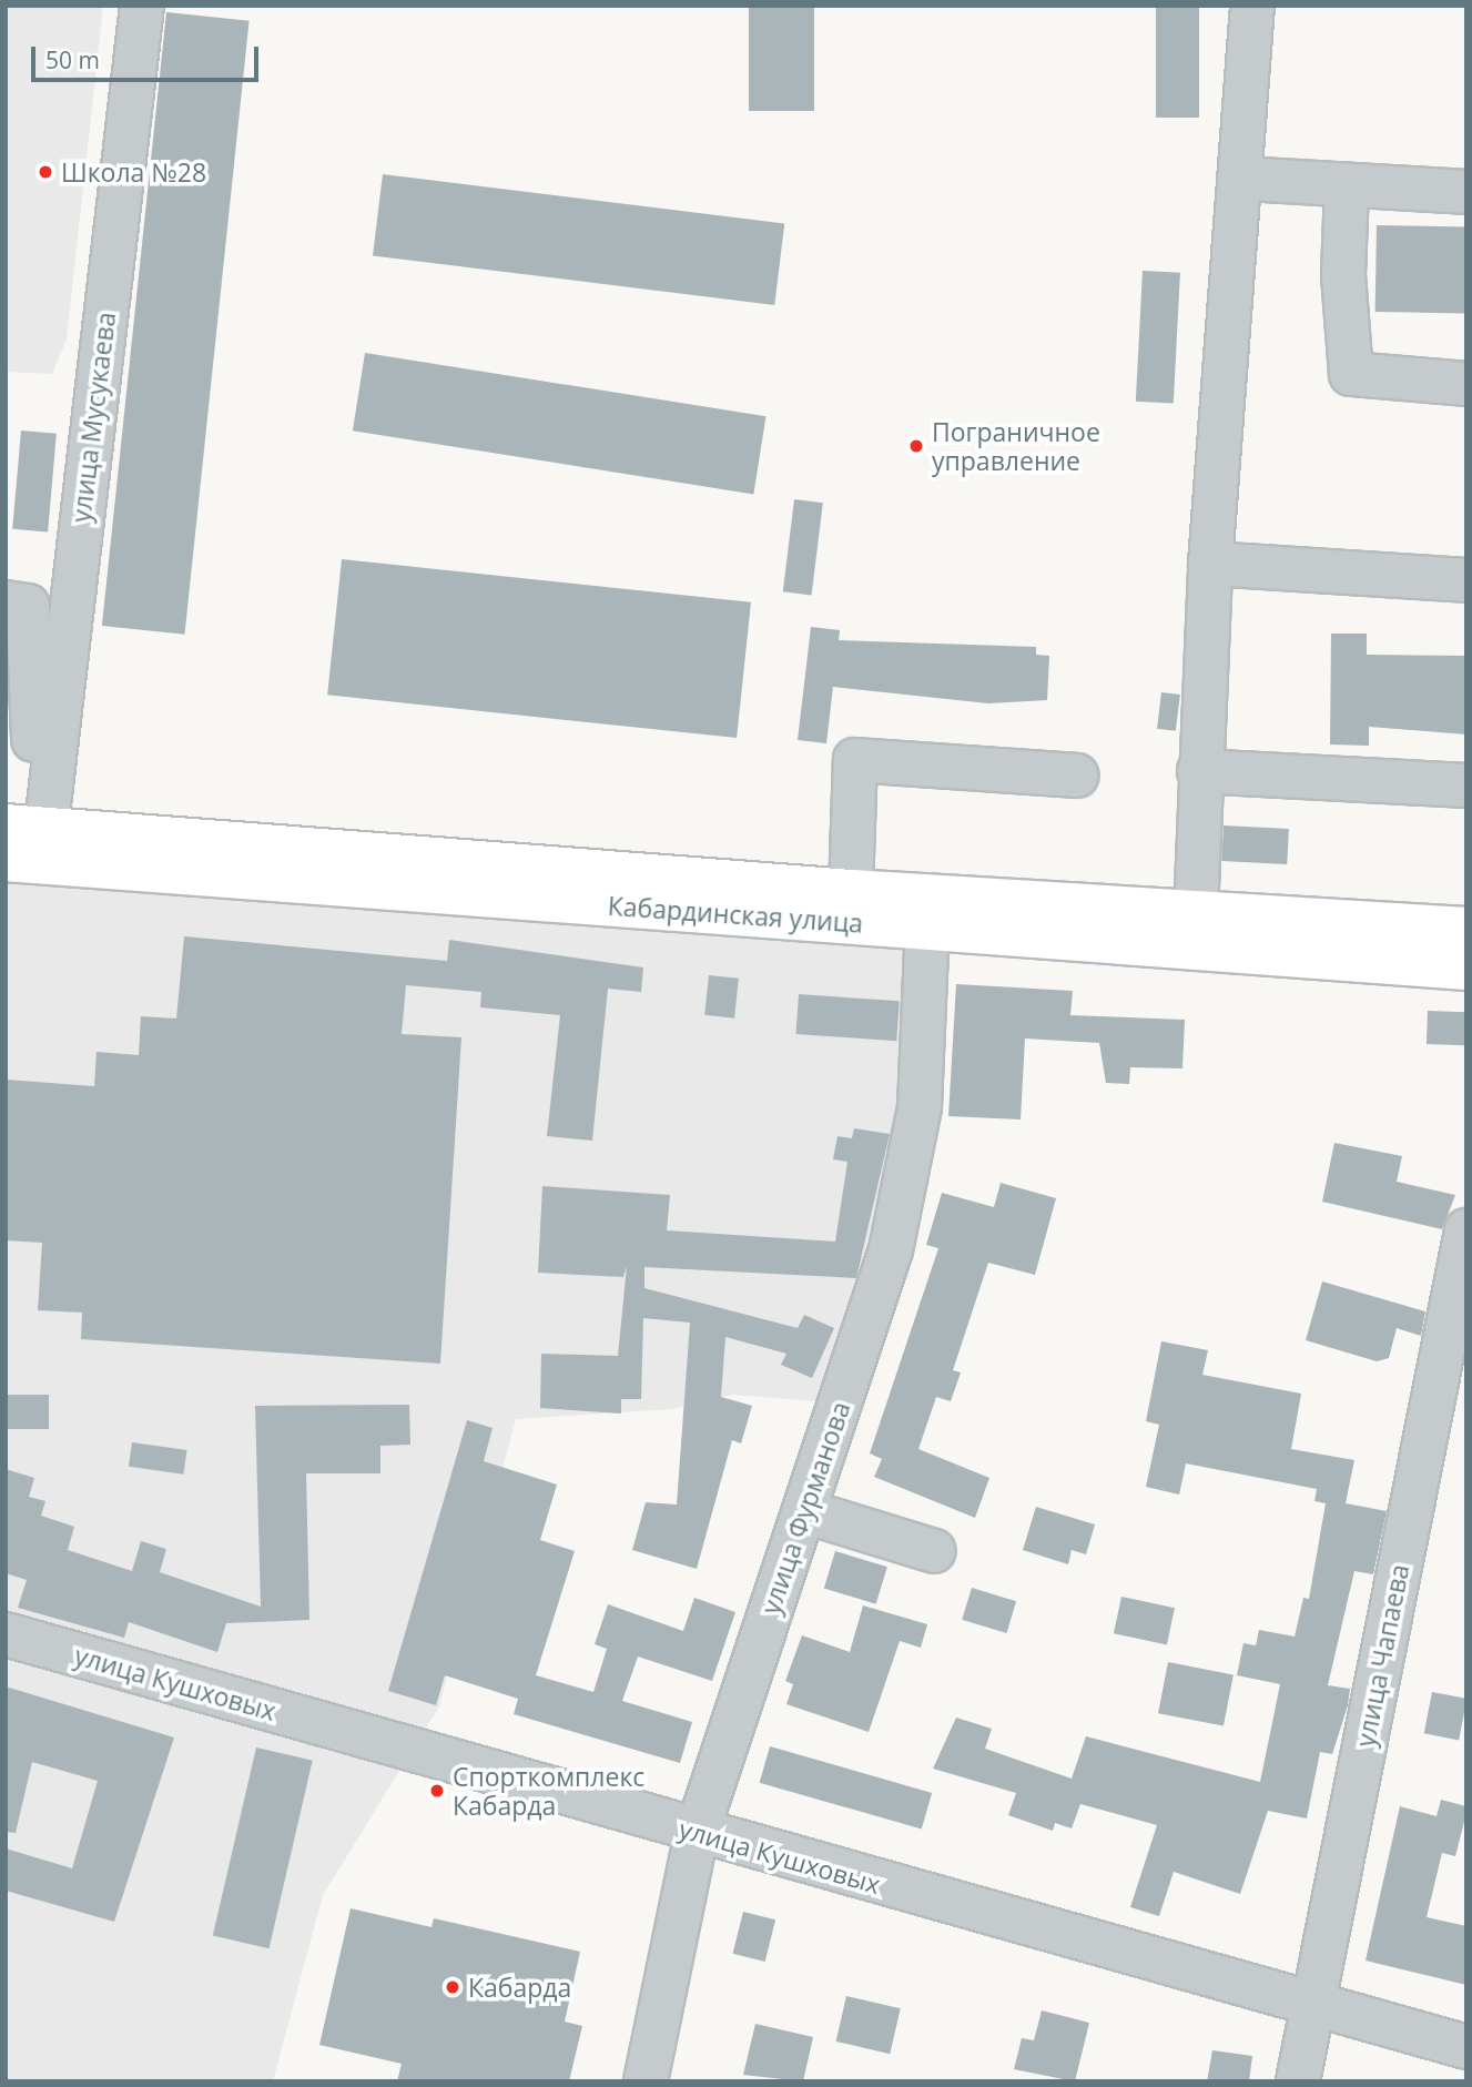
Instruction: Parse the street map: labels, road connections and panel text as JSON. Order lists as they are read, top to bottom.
{
  "streets": {
    "main road": ["Кабардинская улица"],
    "street": [
      "улица Мусукаева",
      "улица Фурманова",
      "улица Чапаева",
      "улица Кушховых"
    ]
  },
  "crossings": [
    ["улица Мусукаева", "Кабардинская улица"],
    ["Кабардинская улица", "улица Фурманова"],
    ["улица Фурманова", "улица Кушховых"],
    ["улица Чапаева", "улица Кушховых"]
  ],
  "places": [
    "Школа №28",
    "Пограничное управление",
    "Спорткомплекс Кабарда",
    "Кабарда"
  ],
  "scale_bar": "50 m"
}
